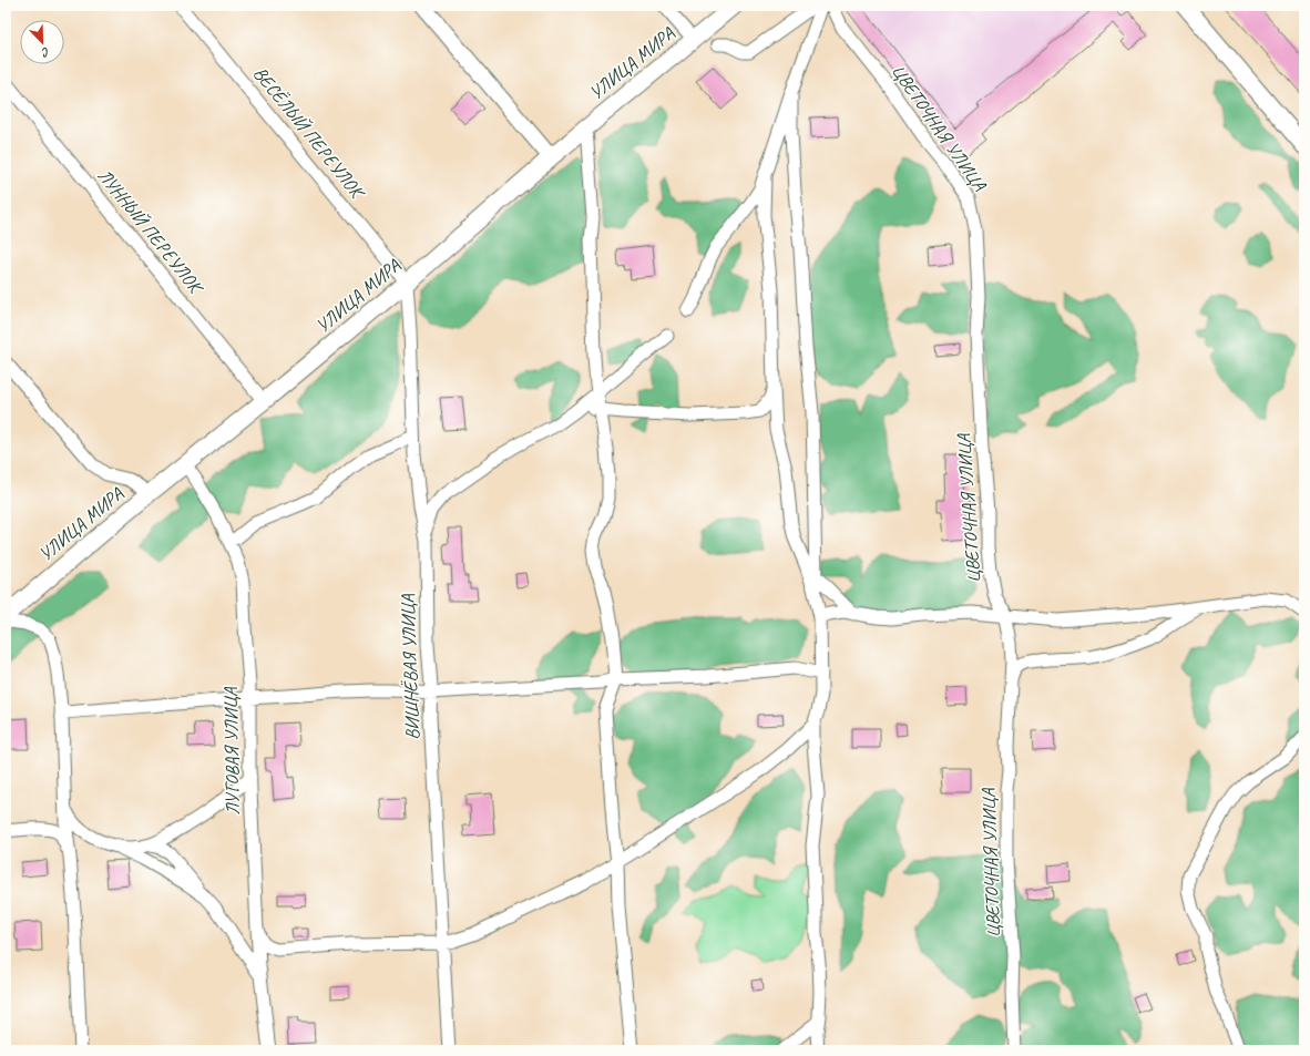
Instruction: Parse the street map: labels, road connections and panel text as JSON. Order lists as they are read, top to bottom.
{
  "streets": {
    "main road": ["УЛИЦА МИРА"],
    "street": [
      "ЦВЕТОЧНАЯ УЛИЦА",
      "ВЕСЁЛЫЙ ПЕРЕУЛОК",
      "ЛУННЫЙ ПЕРЕУЛОК",
      "ВИШНЁВАЯ УЛИЦА",
      "ЛУГОВАЯ УЛИЦА"
    ]
  },
  "crossings": [
    ["УЛИЦА МИРА", "ВЕСЁЛЫЙ ПЕРЕУЛОК"],
    ["УЛИЦА МИРА", "ЛУННЫЙ ПЕРЕУЛОК"],
    ["УЛИЦА МИРА", "ВИШНЁВАЯ УЛИЦА"],
    ["УЛИЦА МИРА", "ЛУГОВАЯ УЛИЦА"],
    ["ВЕСЁЛЫЙ ПЕРЕУЛОК", "ВИШНЁВАЯ УЛИЦА"]
  ],
  "north": "bottom right"
}
